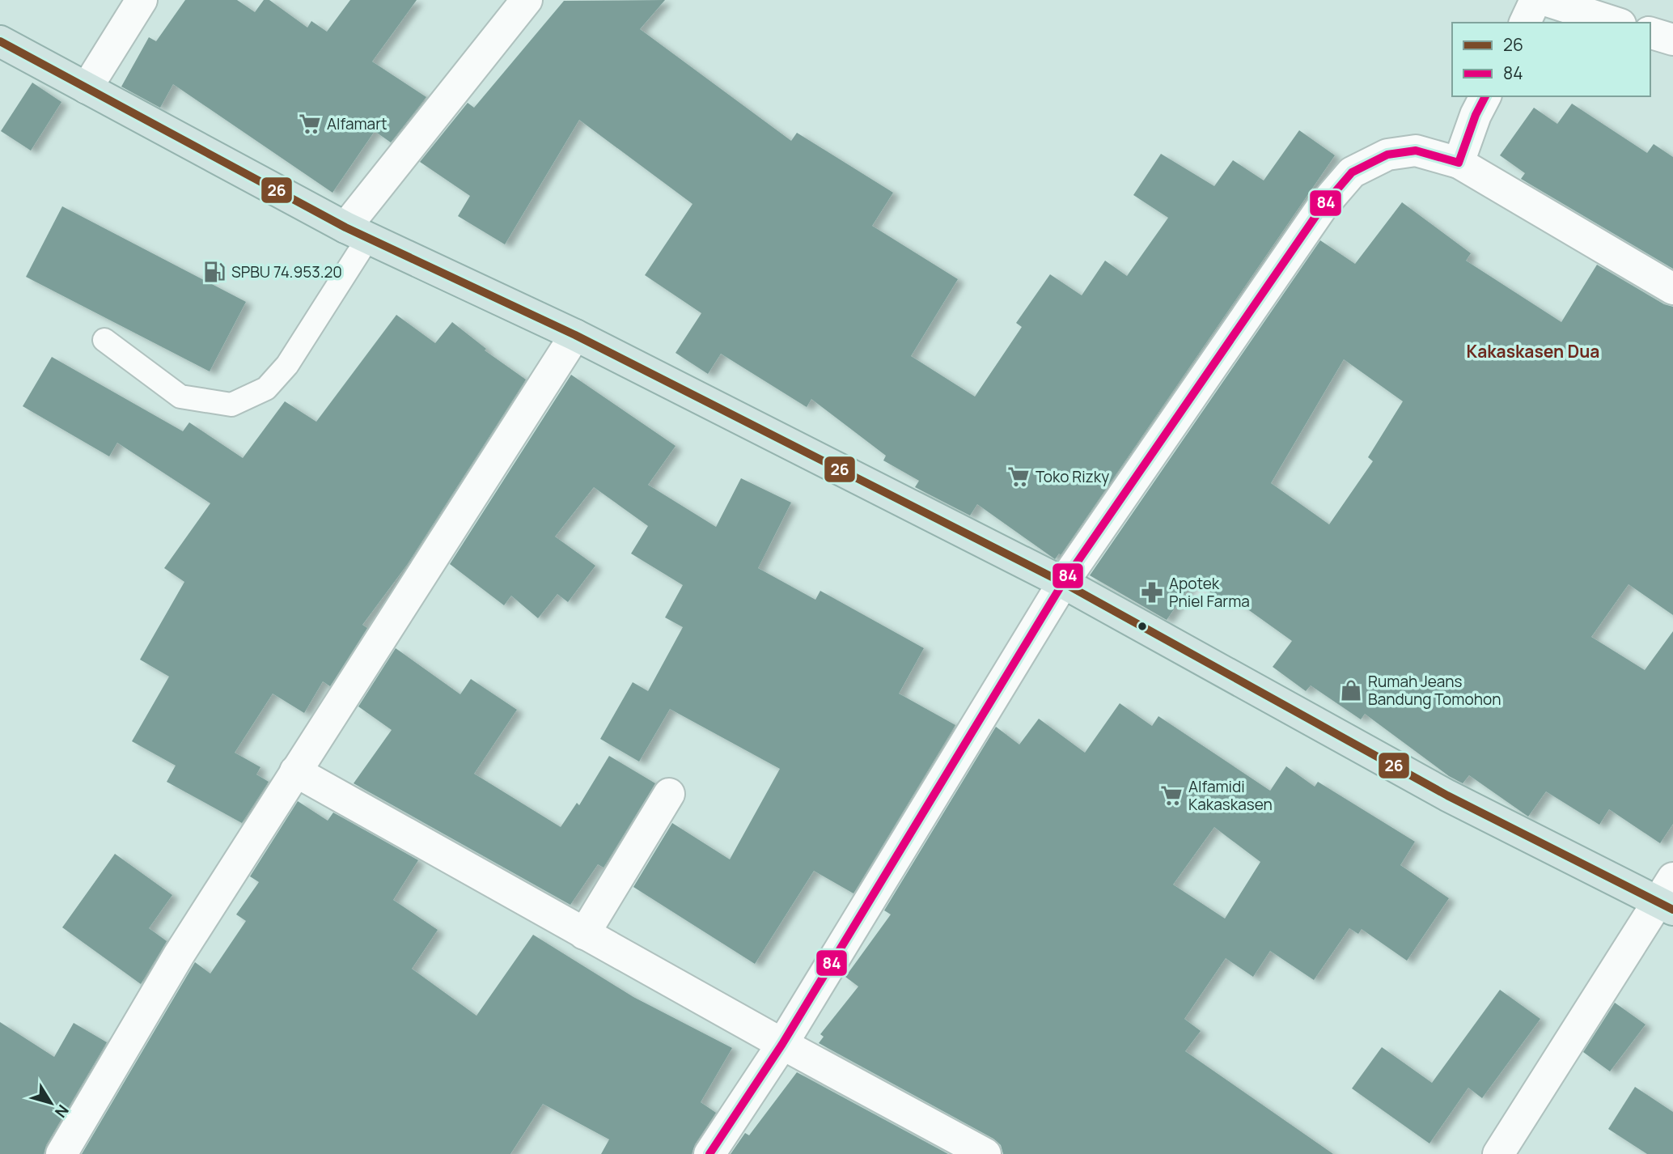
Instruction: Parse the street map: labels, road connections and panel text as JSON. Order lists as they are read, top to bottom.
{
  "districts": ["Kakaskasen Dua"],
  "places": {
    "supermarket": ["Alfamart", "Toko Rizky", "Alfamidi Kakaskasen"],
    "fuel station": ["SPBU 74.953.20"],
    "pharmacy": ["Apotek Pniel Farma"],
    "shop": ["Rumah Jeans Bandung Tomohon"]
  },
  "lines": ["transit line 26", "transit line 84"],
  "legend": ["26", "84"],
  "north": "bottom right"
}
